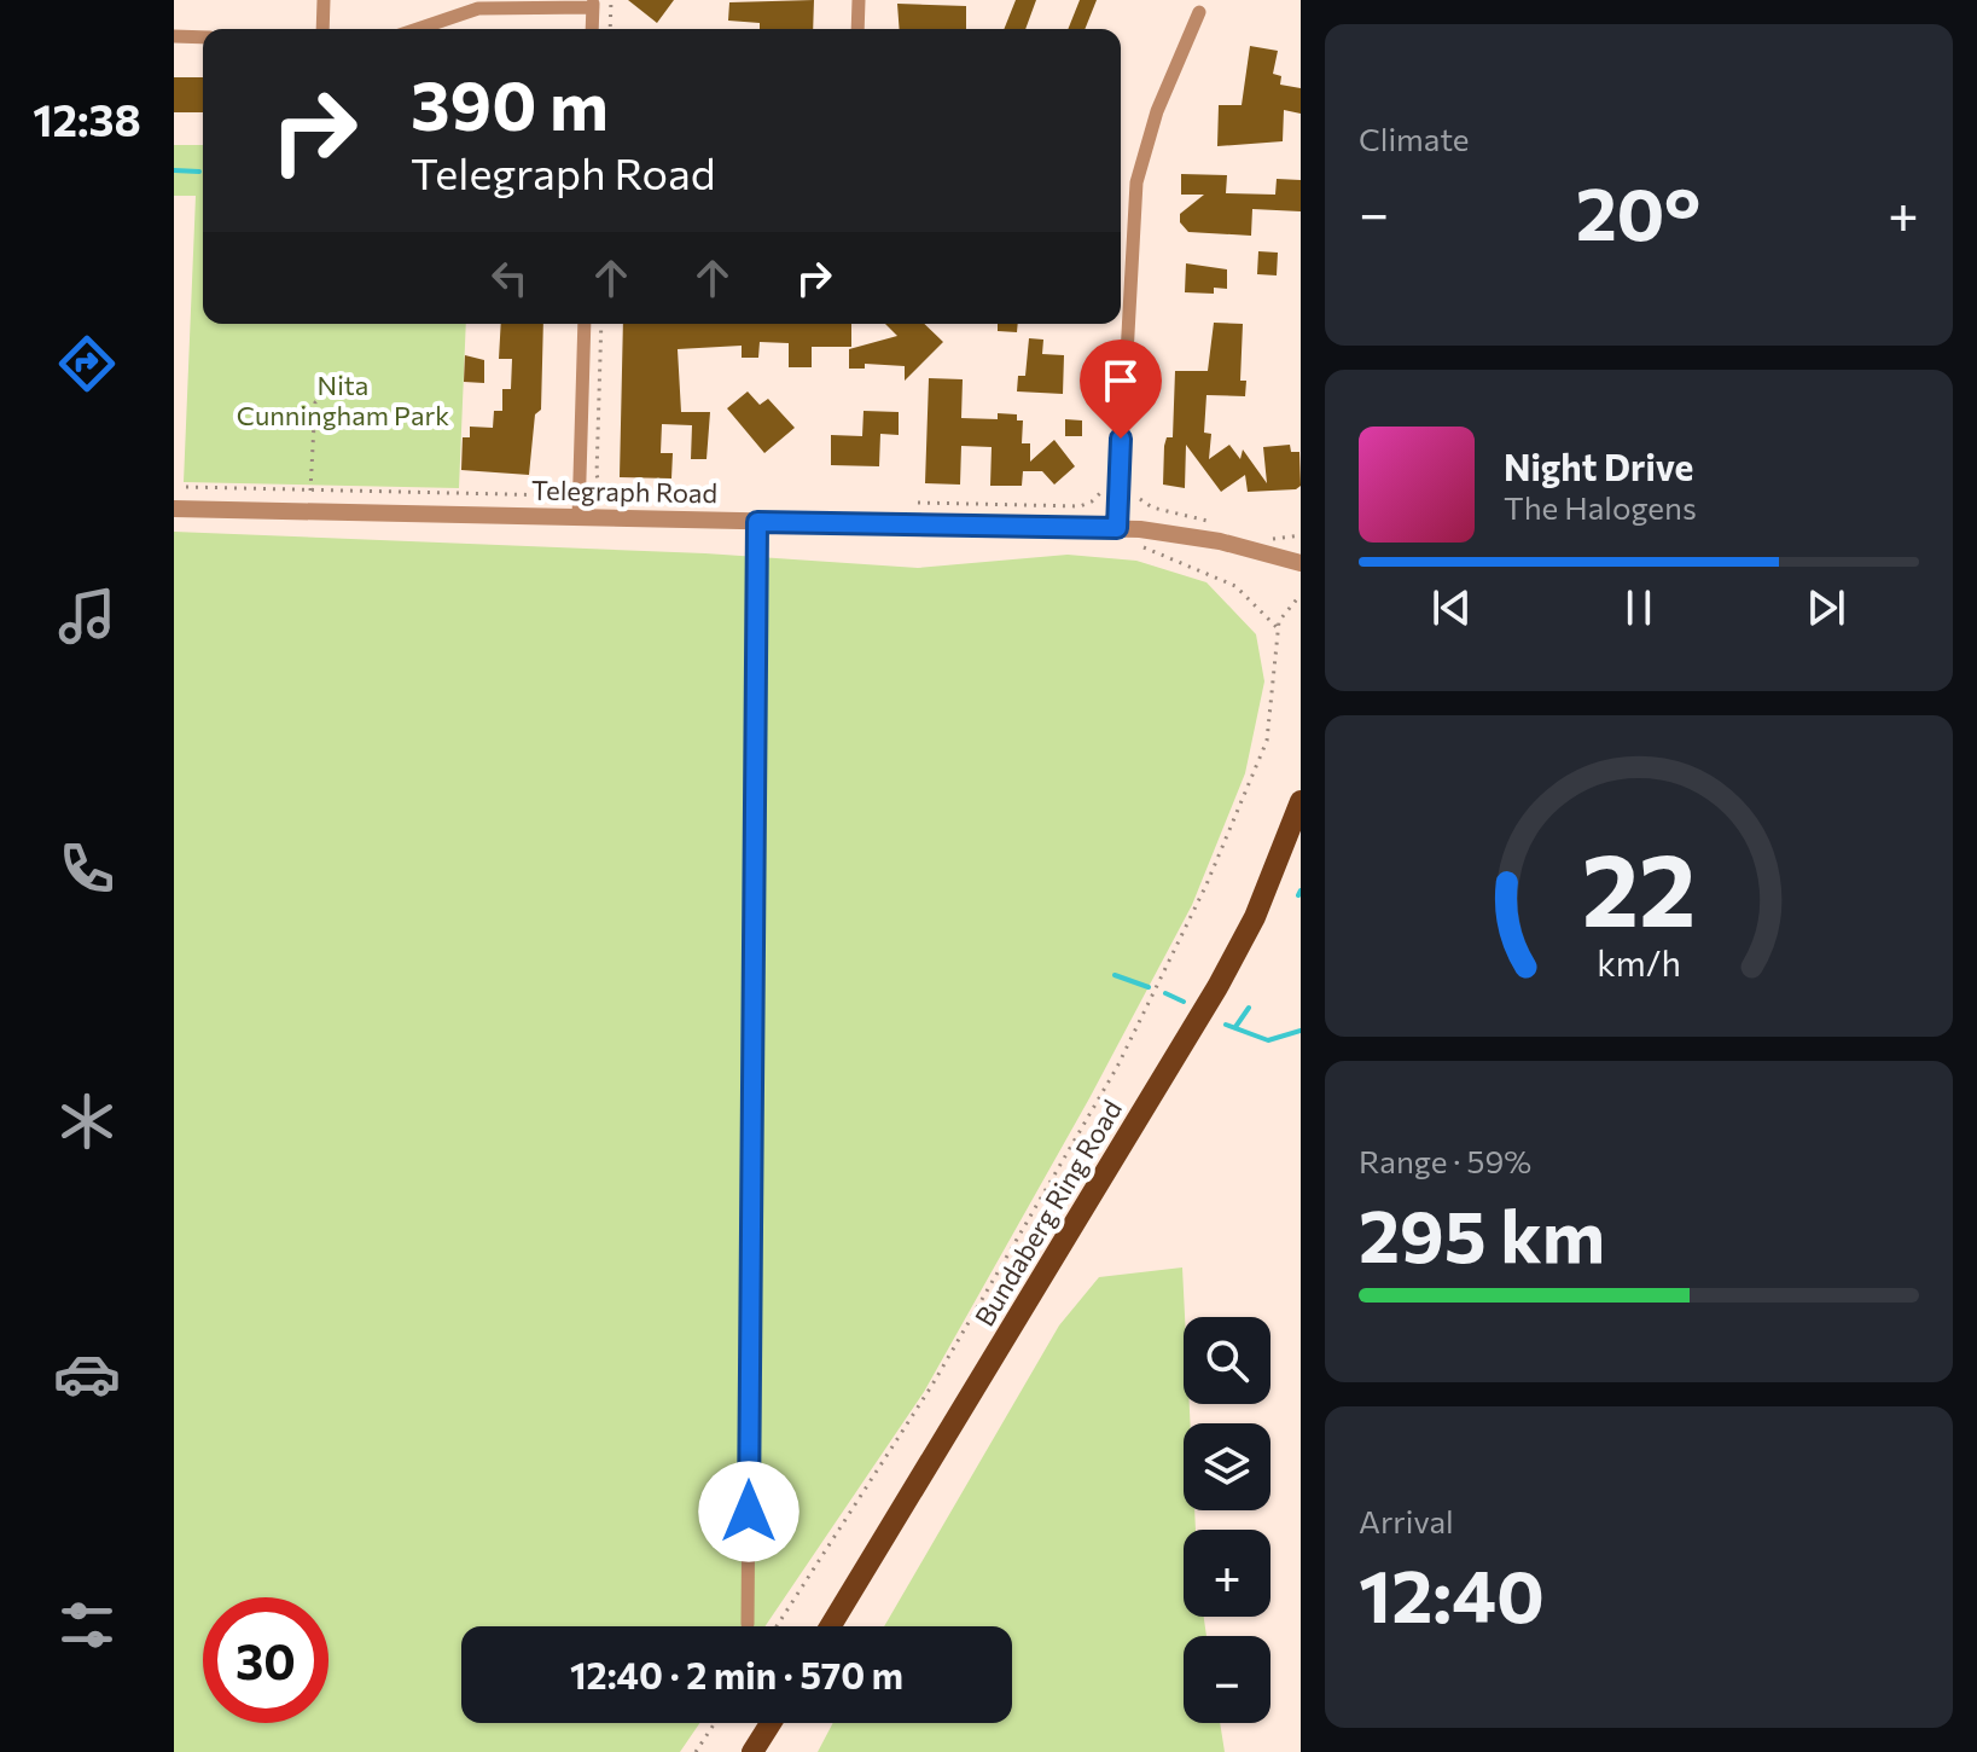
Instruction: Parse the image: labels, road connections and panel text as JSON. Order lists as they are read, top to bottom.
{
  "streets": {
    "main road": ["Bundaberg Ring Road"],
    "street": ["Telegraph Road"]
  },
  "parks": ["Nita Cunningham Park"],
  "page": {
    "tabs": "12:38",
    "tile": [
      "Climate",
      ["Range · 59%", "295 km"],
      ["Arrival", "12:40"]
    ],
    "turn": ["390 m", "Telegraph Road"],
    "heat": ["−", "20°", "+"],
    "song": ["Night Drive", "The Halogens"],
    "map_buttons": ["+", "−"],
    "limit": "30",
    "trip": "12:40 · 2 min · 570 m",
    "gauge": ["22", "km/h"]
  }
}
